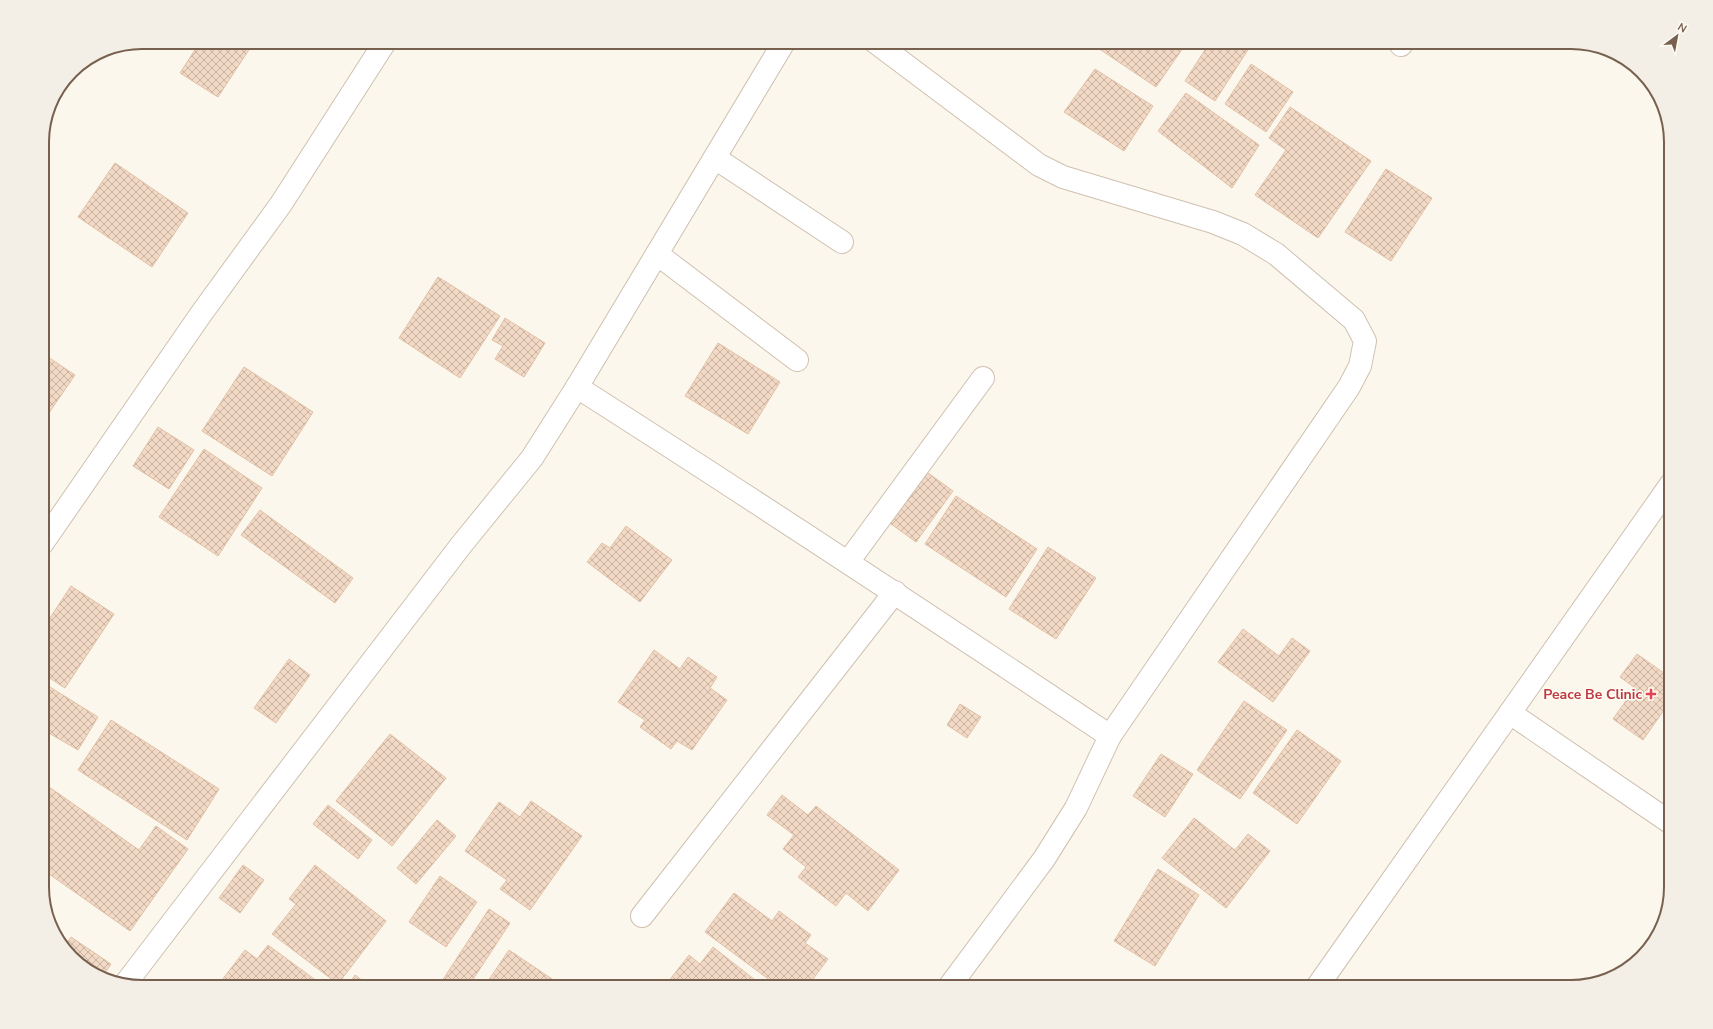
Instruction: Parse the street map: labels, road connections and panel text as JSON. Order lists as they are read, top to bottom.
{
  "places": {
    "health": ["Peace Be Clinic"]
  },
  "north": "top right"
}
